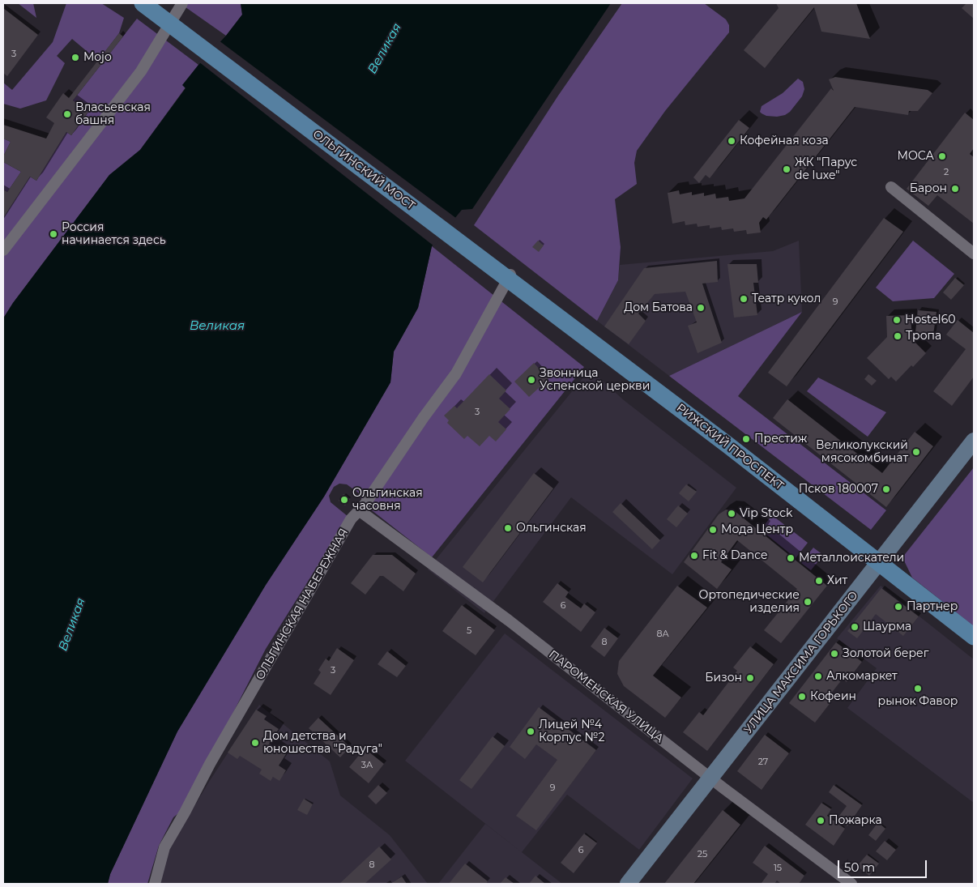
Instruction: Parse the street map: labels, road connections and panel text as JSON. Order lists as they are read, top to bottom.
{
  "streets": {
    "main road": ["ОЛЬГИНСКИЙ МОСТ", "РИЖСКИЙ ПРОСПЕКТ", "УЛИЦА МАКСИМА ГОРЬКОГО"],
    "street": ["ОЛЬГИНСКАЯ НАБЕРЕЖНАЯ", "ПАРОМЕНСКАЯ УЛИЦА"]
  },
  "crossings": [
    ["ОЛЬГИНСКИЙ МОСТ", "РИЖСКИЙ ПРОСПЕКТ"],
    ["РИЖСКИЙ ПРОСПЕКТ", "УЛИЦА МАКСИМА ГОРЬКОГО"],
    ["ОЛЬГИНСКАЯ НАБЕРЕЖНАЯ", "ПАРОМЕНСКАЯ УЛИЦА"],
    ["УЛИЦА МАКСИМА ГОРЬКОГО", "ПАРОМЕНСКАЯ УЛИЦА"]
  ],
  "water": ["Великая"],
  "places": [
    "Mojo",
    "Власьевская башня",
    "Кофейная коза",
    "МОСА",
    "ЖК \"Парус de luxe\"",
    "Барон",
    "Россия начинается здесь",
    "Театр кукол",
    "Дом Батова",
    "Hostel60",
    "Тропа",
    "Звонница Успенской церкви",
    "Престиж",
    "Великолукский мясокомбинат",
    "Псков 180007",
    "Ольгинская часовня",
    "Vip Stock",
    "Ольгинская",
    "Мода Центр",
    "Fit & Dance",
    "Металлоискатели",
    "Хит",
    "Ортопедические изделия",
    "Партнер",
    "Шаурма",
    "Золотой берег",
    "Алкомаркет",
    "Бизон",
    "рынок Фавор",
    "Кофеин",
    "Лицей №4 Корпус №2",
    "Дом детства и юношества \"Радуга\"",
    "Пожарка"
  ],
  "house_numbers": [
    "3",
    "2",
    "9",
    "3",
    "6",
    "5",
    "8А",
    "8",
    "3",
    "27",
    "3А",
    "9",
    "6",
    "25",
    "8",
    "15"
  ],
  "scale_bar": "50 m"
}
